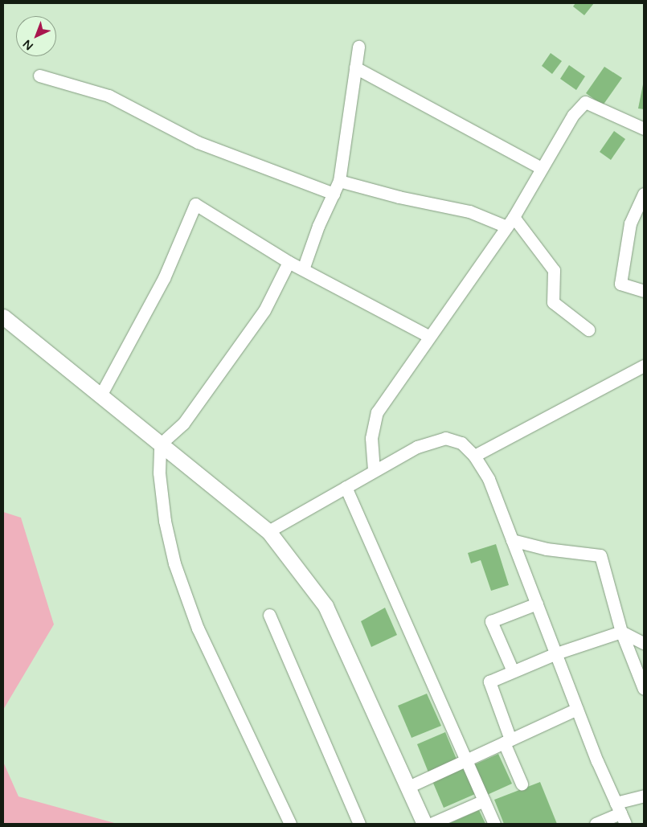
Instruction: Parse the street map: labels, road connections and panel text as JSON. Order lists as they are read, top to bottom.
{
  "north": "bottom left"
}
